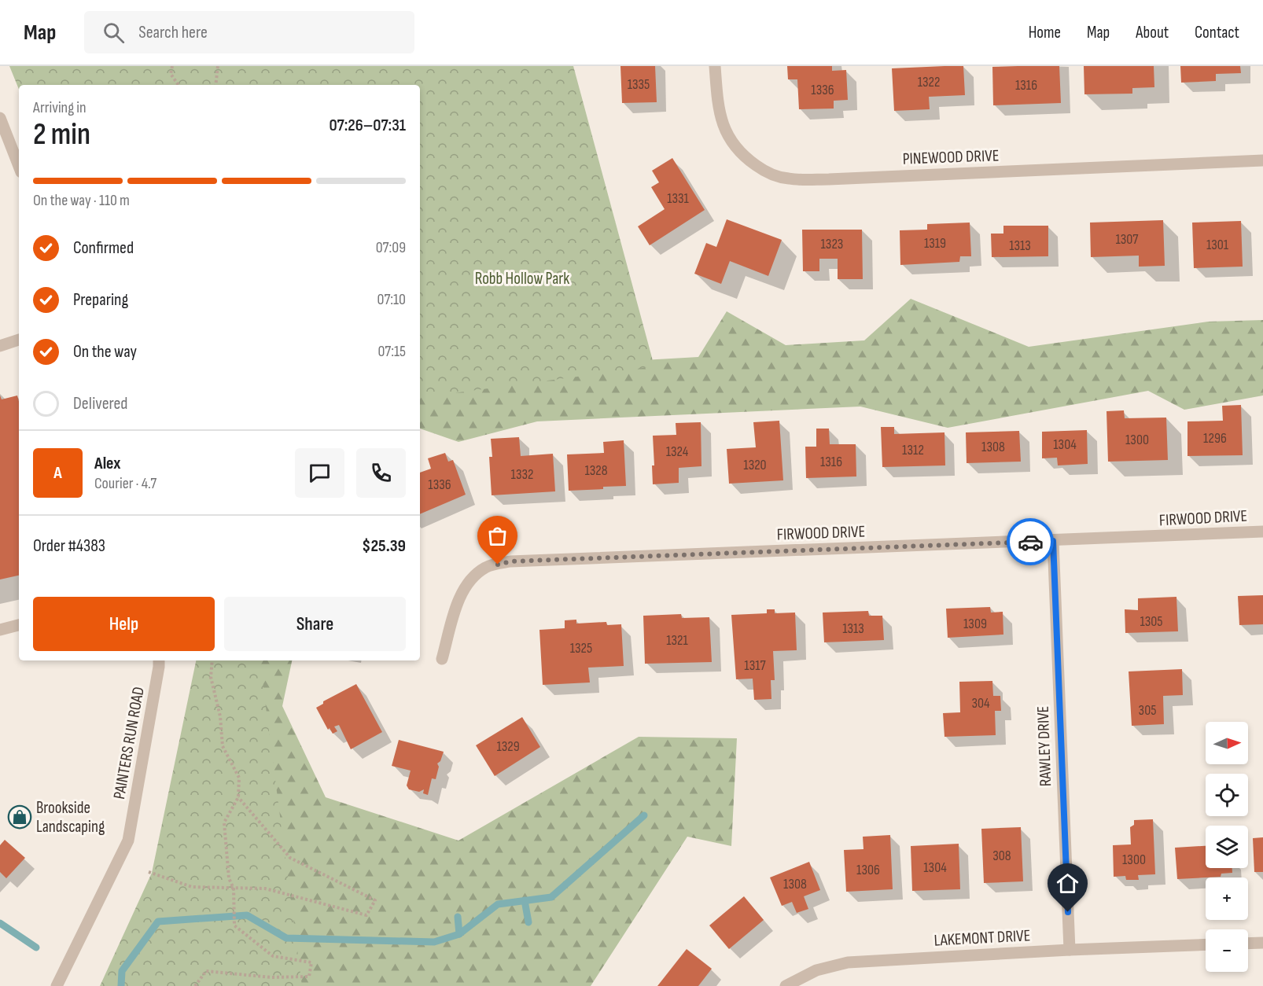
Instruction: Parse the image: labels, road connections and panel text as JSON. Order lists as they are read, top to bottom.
{
  "streets": {
    "street": [
      "PINEWOOD DRIVE",
      "FIRWOOD DRIVE",
      "PAINTERS RUN ROAD",
      "RAWLEY DRIVE",
      "LAKEMONT DRIVE"
    ]
  },
  "crossings": [
    ["FIRWOOD DRIVE", "RAWLEY DRIVE"],
    ["RAWLEY DRIVE", "LAKEMONT DRIVE"]
  ],
  "parks": ["Robb Hollow Park"],
  "places": {
    "shop": ["Brookside Landscaping"]
  },
  "house_numbers": [
    "1322",
    "1335",
    "1316",
    "1336",
    "1331",
    "1307",
    "1319",
    "1323",
    "1301",
    "1313",
    "1296",
    "1300",
    "1304",
    "1308",
    "1312",
    "1324",
    "1316",
    "1320",
    "1328",
    "1332",
    "1336",
    "1305",
    "1309",
    "1313",
    "1321",
    "1325",
    "1317",
    "304",
    "305",
    "1329",
    "308",
    "1300",
    "1304",
    "1306",
    "1308"
  ],
  "north": "right",
  "page": {
    "header": "Map",
    "search": "Search here",
    "nav": [
      "Home",
      "Map",
      "About",
      "Contact"
    ],
    "heading": ["2 min", "Arriving in", "07:26–07:31"],
    "panel": [
      "Alex",
      "Courier · 4.7",
      "Order #4383",
      "$25.39"
    ],
    "bar": "On the way · 110 m",
    "list": [
      ["Confirmed", "07:09"],
      ["Preparing", "07:10"],
      ["On the way", "07:15"],
      "Delivered"
    ],
    "round": "A",
    "buttons": ["Help", "Share"],
    "map_buttons": ["+", "−"]
  }
}
